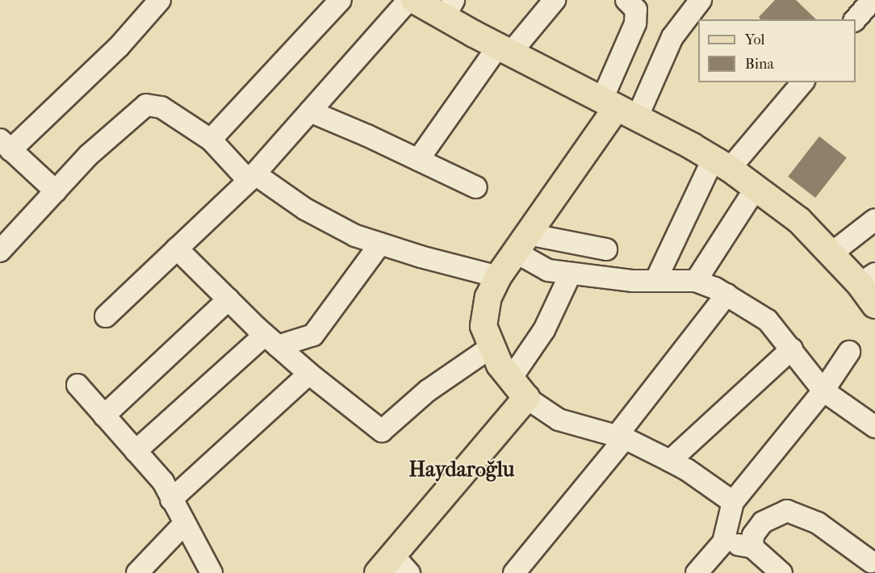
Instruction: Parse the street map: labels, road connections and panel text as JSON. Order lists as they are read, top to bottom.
{
  "districts": ["Haydaroğlu"],
  "legend": ["Yol", "Bina"]
}
